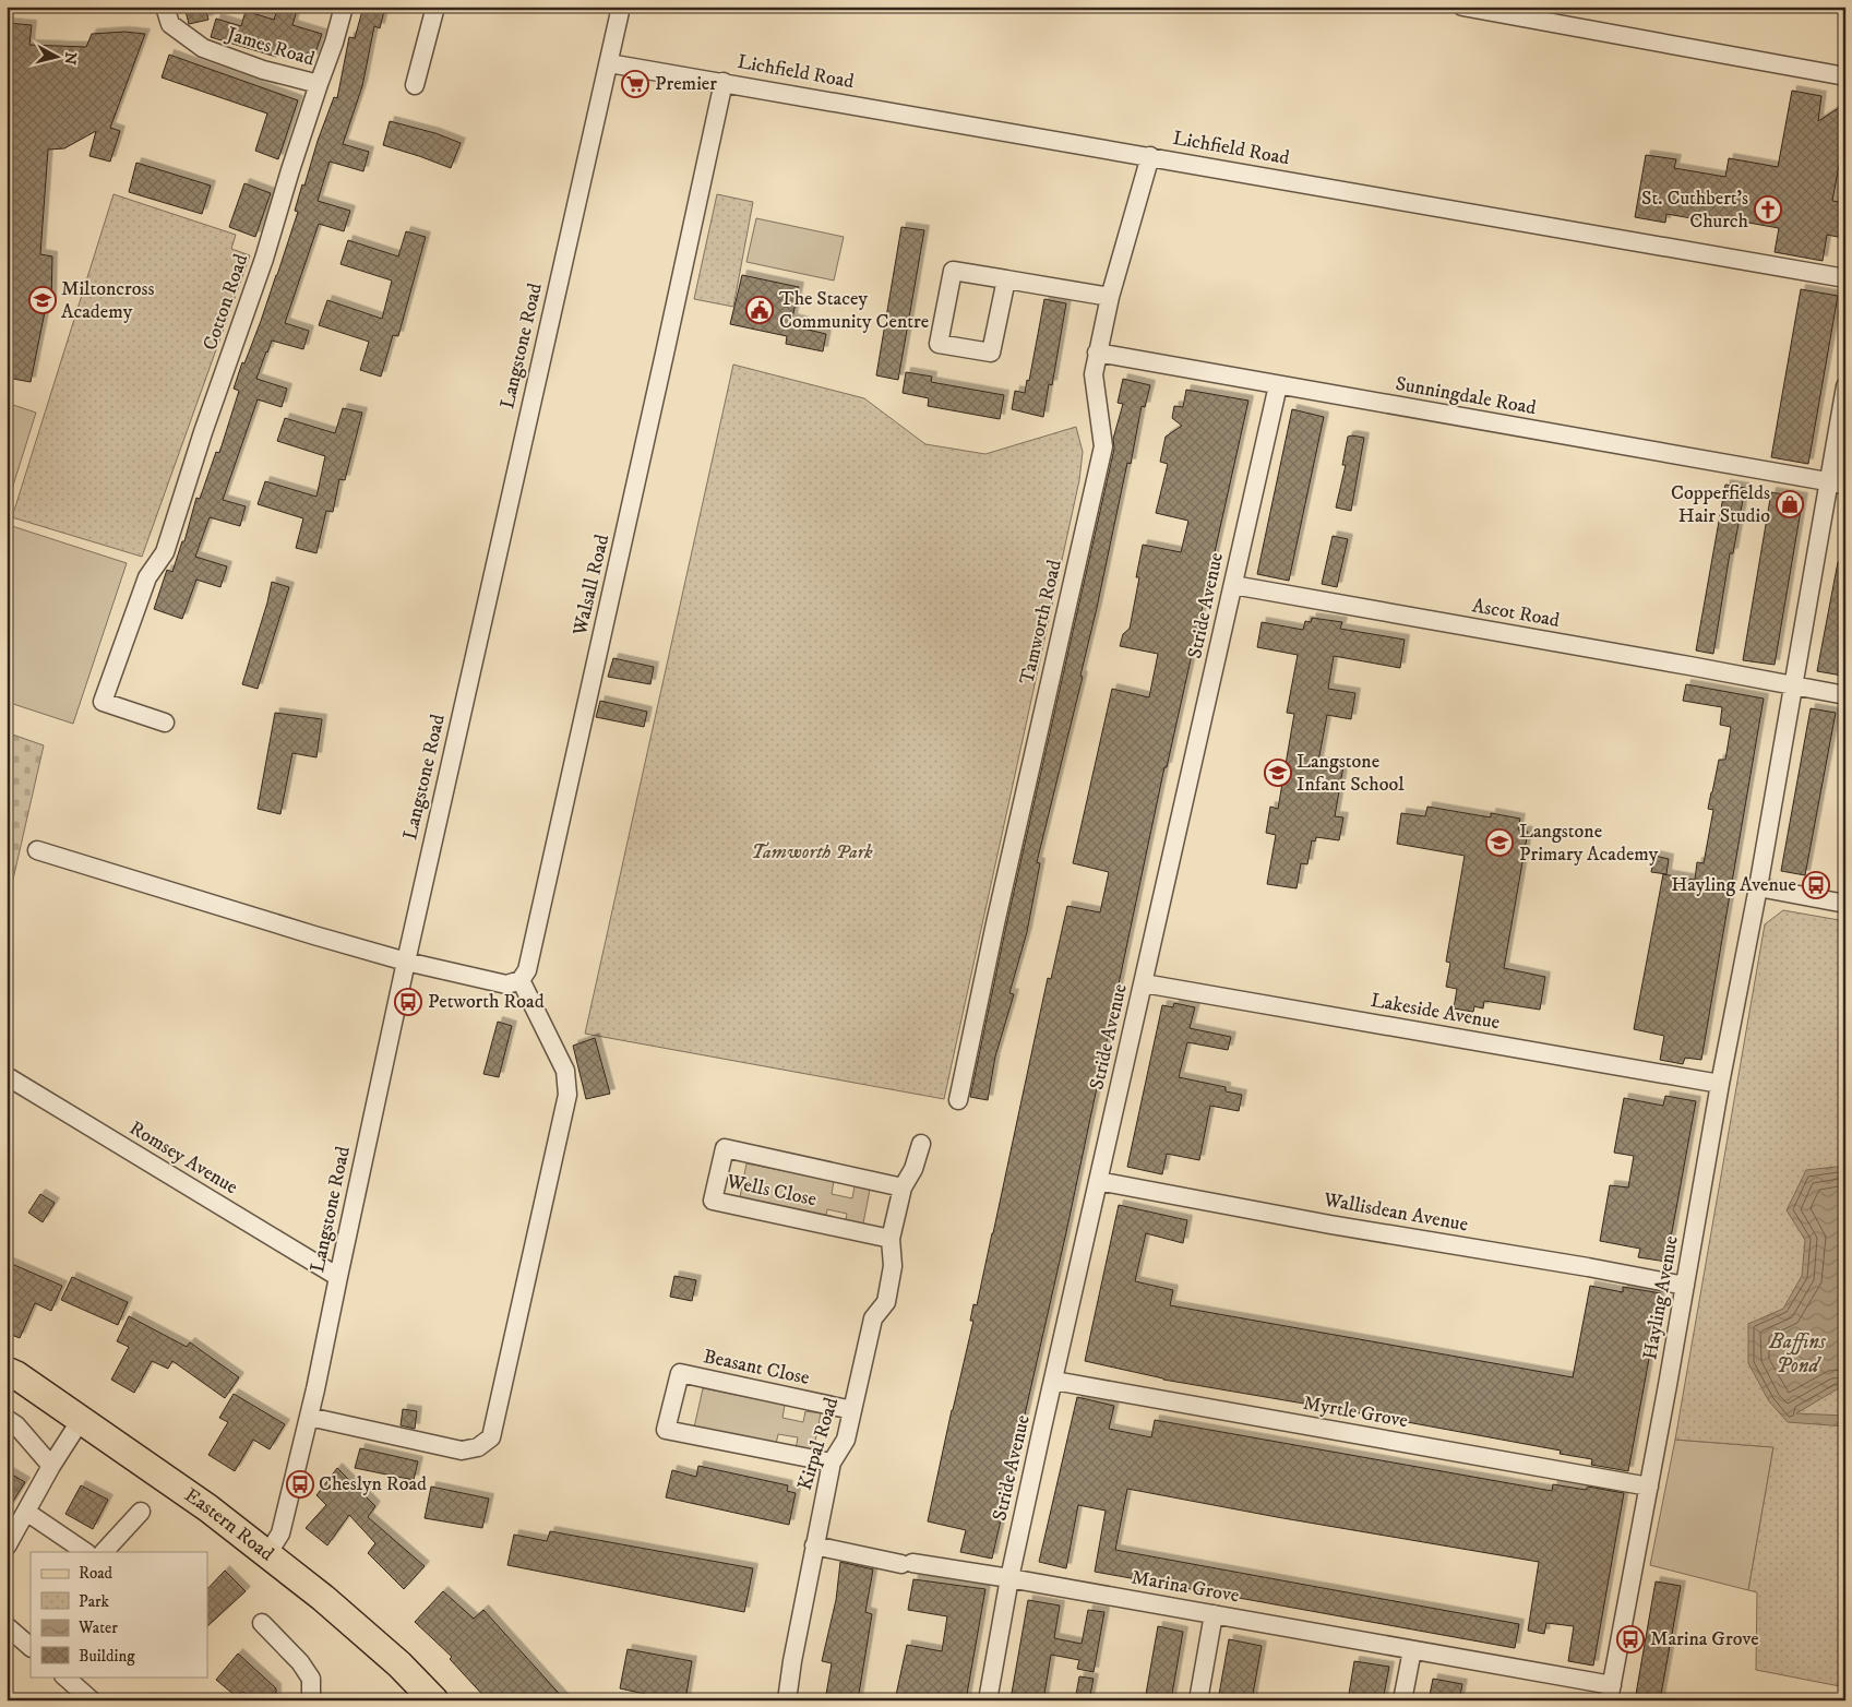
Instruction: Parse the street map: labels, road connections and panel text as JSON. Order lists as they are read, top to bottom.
{
  "streets": {
    "main road": ["Eastern Road"],
    "street": [
      "James Road",
      "Lichfield Road",
      "Cotton Road",
      "Langstone Road",
      "Sunningdale Road",
      "Walsall Road",
      "Stride Avenue",
      "Ascot Road",
      "Tamworth Road",
      "Lakeside Avenue",
      "Romsey Avenue",
      "Wells Close",
      "Wallisdean Avenue",
      "Hayling Avenue",
      "Beasant Close",
      "Myrtle Grove",
      "Kirpal Road",
      "Marina Grove"
    ]
  },
  "crossings": [
    ["James Road", "Cotton Road"],
    ["Lichfield Road", "Langstone Road"],
    ["Lichfield Road", "Walsall Road"],
    ["Lichfield Road", "Tamworth Road"],
    ["Langstone Road", "Romsey Avenue"],
    ["Langstone Road", "Eastern Road"],
    ["Sunningdale Road", "Stride Avenue"],
    ["Sunningdale Road", "Tamworth Road"],
    ["Sunningdale Road", "Hayling Avenue"],
    ["Stride Avenue", "Ascot Road"],
    ["Stride Avenue", "Lakeside Avenue"],
    ["Stride Avenue", "Wallisdean Avenue"],
    ["Stride Avenue", "Myrtle Grove"],
    ["Stride Avenue", "Marina Grove"],
    ["Ascot Road", "Hayling Avenue"],
    ["Lakeside Avenue", "Hayling Avenue"],
    ["Wells Close", "Kirpal Road"],
    ["Wallisdean Avenue", "Hayling Avenue"],
    ["Hayling Avenue", "Myrtle Grove"],
    ["Hayling Avenue", "Marina Grove"],
    ["Beasant Close", "Kirpal Road"],
    ["Kirpal Road", "Marina Grove"]
  ],
  "water": ["Baffins Pond"],
  "parks": ["Tamworth Park"],
  "places": {
    "supermarket": ["Premier"],
    "church": ["St. Cuthbert's Church"],
    "school or university": ["Miltoncross Academy", "Langstone Infant School", "Langstone Primary Academy"],
    "public building": ["The Stacey Community Centre"],
    "shop": ["Copperfields Hair Studio"],
    "bus stop": [
      "Hayling Avenue",
      "Petworth Road",
      "Cheslyn Road",
      "Marina Grove"
    ]
  },
  "legend": [
    "Road",
    "Park",
    "Water",
    "Building"
  ],
  "north": "right"
}
